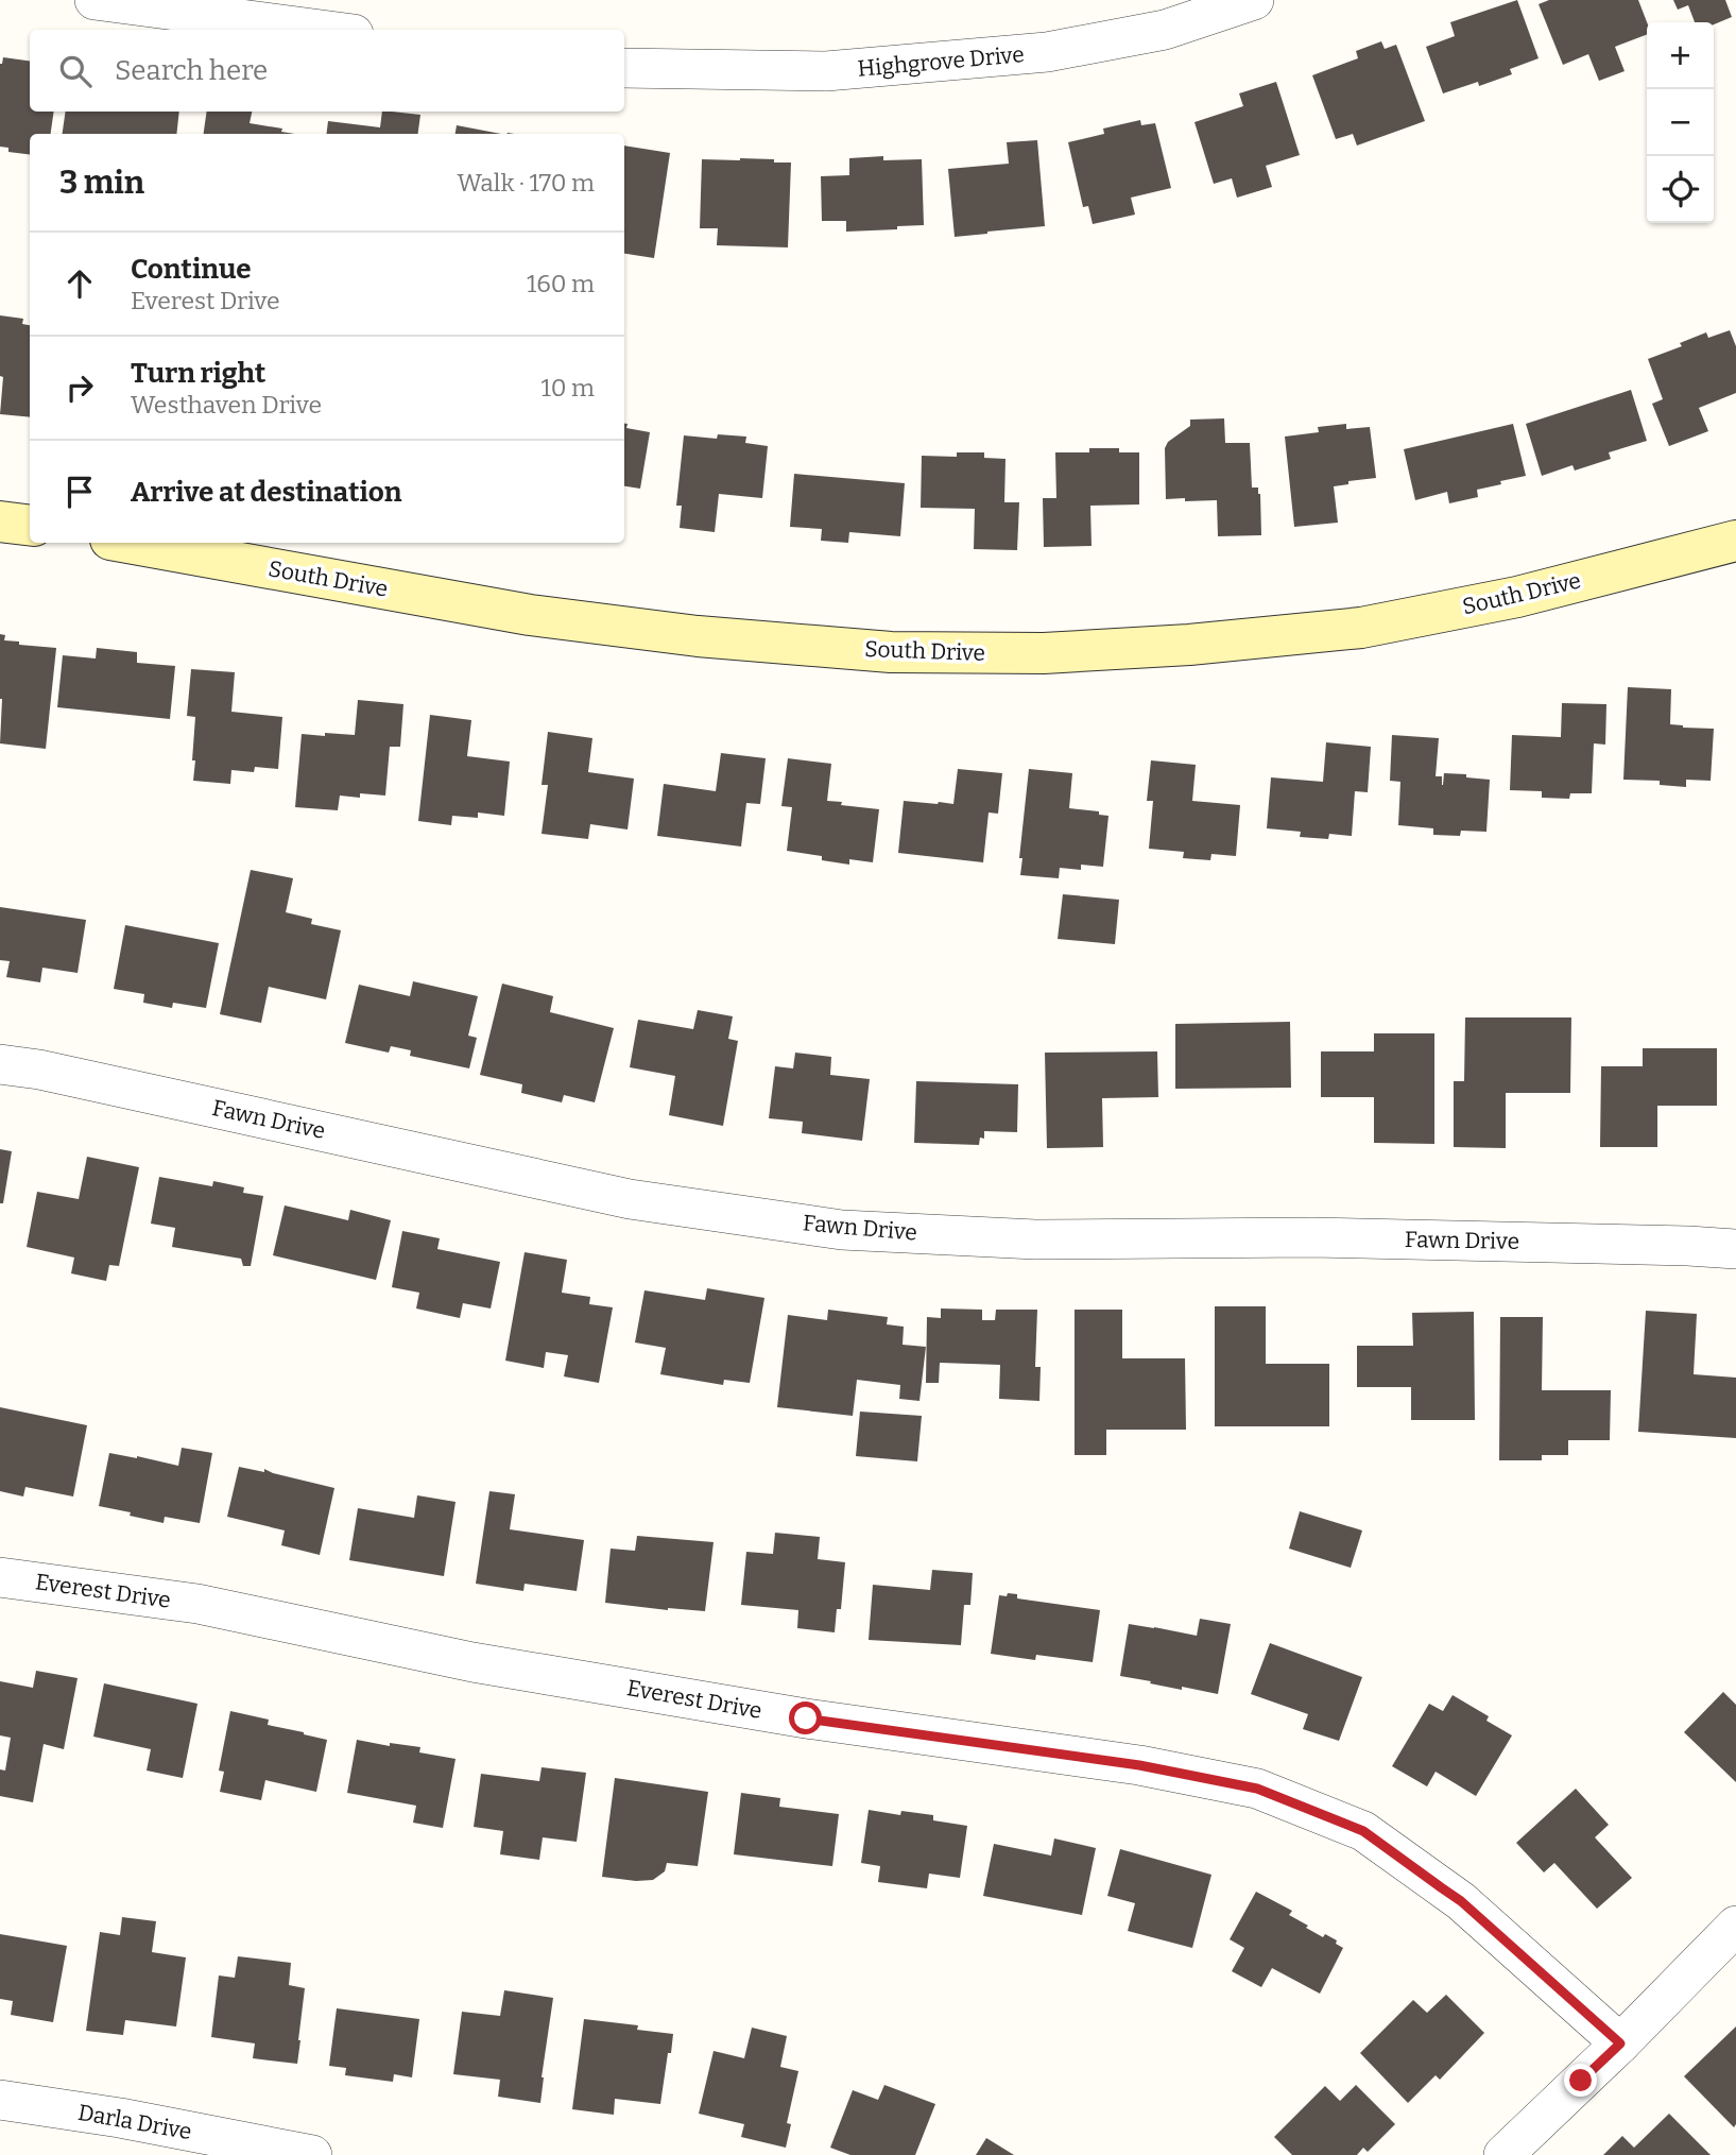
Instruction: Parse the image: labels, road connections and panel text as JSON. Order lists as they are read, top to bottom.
{
  "streets": {
    "street": [
      "Highgrove Drive",
      "South Drive",
      "Fawn Drive",
      "Everest Drive",
      "Darla Drive"
    ]
  },
  "page": {
    "map_buttons": ["+", "−"],
    "search": "Search here",
    "heading": ["3 min", "Walk · 170 m"],
    "list": [
      ["Continue", "Everest Drive", "160 m"],
      ["Turn right", "Westhaven Drive", "10 m"],
      "Arrive at destination"
    ]
  }
}
